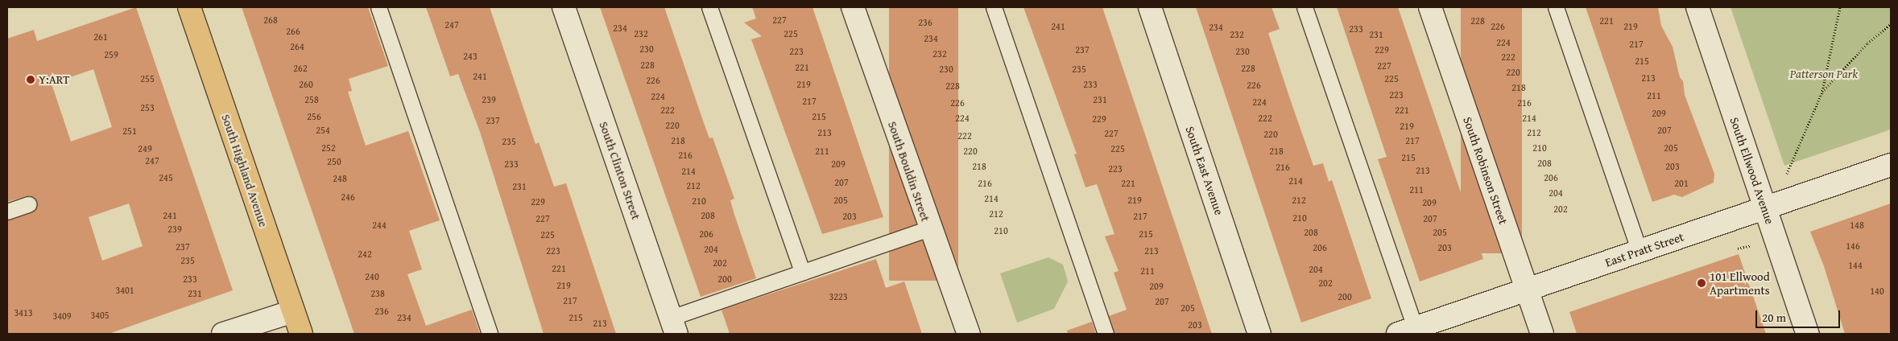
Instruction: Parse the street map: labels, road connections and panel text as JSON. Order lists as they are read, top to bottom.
{
  "streets": {
    "main road": ["South Highland Avenue"],
    "street": [
      "South Clinton Street",
      "South East Avenue",
      "South Robinson Street",
      "South Ellwood Avenue",
      "South Bouldin Street",
      "East Pratt Street"
    ]
  },
  "crossings": [
    ["South Robinson Street", "East Pratt Street"],
    ["South Ellwood Avenue", "East Pratt Street"]
  ],
  "parks": ["Patterson Park"],
  "places": ["Y:ART", "101 Ellwood Apartments"],
  "house_numbers": [
    "268",
    "227",
    "228",
    "221",
    "236",
    "247",
    "241",
    "226",
    "219",
    "234",
    "234",
    "233",
    "266",
    "232",
    "225",
    "232",
    "231",
    "261",
    "234",
    "224",
    "217",
    "264",
    "230",
    "237",
    "229",
    "223",
    "230",
    "232",
    "259",
    "243",
    "222",
    "215",
    "228",
    "227",
    "221",
    "262",
    "228",
    "230",
    "235",
    "220",
    "241",
    "213",
    "255",
    "225",
    "226",
    "260",
    "219",
    "233",
    "226",
    "228",
    "218",
    "223",
    "211",
    "224",
    "258",
    "239",
    "231",
    "217",
    "224",
    "226",
    "216",
    "253",
    "222",
    "221",
    "209",
    "256",
    "215",
    "224",
    "222",
    "214",
    "229",
    "237",
    "220",
    "219",
    "254",
    "207",
    "251",
    "213",
    "212",
    "227",
    "220",
    "222",
    "218",
    "217",
    "235",
    "252",
    "210",
    "205",
    "249",
    "225",
    "211",
    "220",
    "218",
    "216",
    "215",
    "247",
    "250",
    "208",
    "233",
    "209",
    "218",
    "203",
    "216",
    "223",
    "213",
    "214",
    "245",
    "206",
    "248",
    "214",
    "207",
    "216",
    "221",
    "201",
    "212",
    "231",
    "211",
    "204",
    "246",
    "214",
    "205",
    "219",
    "212",
    "210",
    "229",
    "209",
    "202",
    "212",
    "241",
    "208",
    "203",
    "217",
    "210",
    "227",
    "207",
    "244",
    "148",
    "239",
    "210",
    "208",
    "205",
    "206",
    "215",
    "225",
    "146",
    "237",
    "206",
    "203",
    "204",
    "223",
    "213",
    "242",
    "235",
    "202",
    "144",
    "221",
    "204",
    "211",
    "240",
    "233",
    "200",
    "202",
    "219",
    "209",
    "3401",
    "140",
    "231",
    "238",
    "3223",
    "200",
    "217",
    "207",
    "205",
    "236",
    "3413",
    "3405",
    "3409",
    "234",
    "215",
    "213",
    "203"
  ],
  "scale_bar": "20 m"
}
